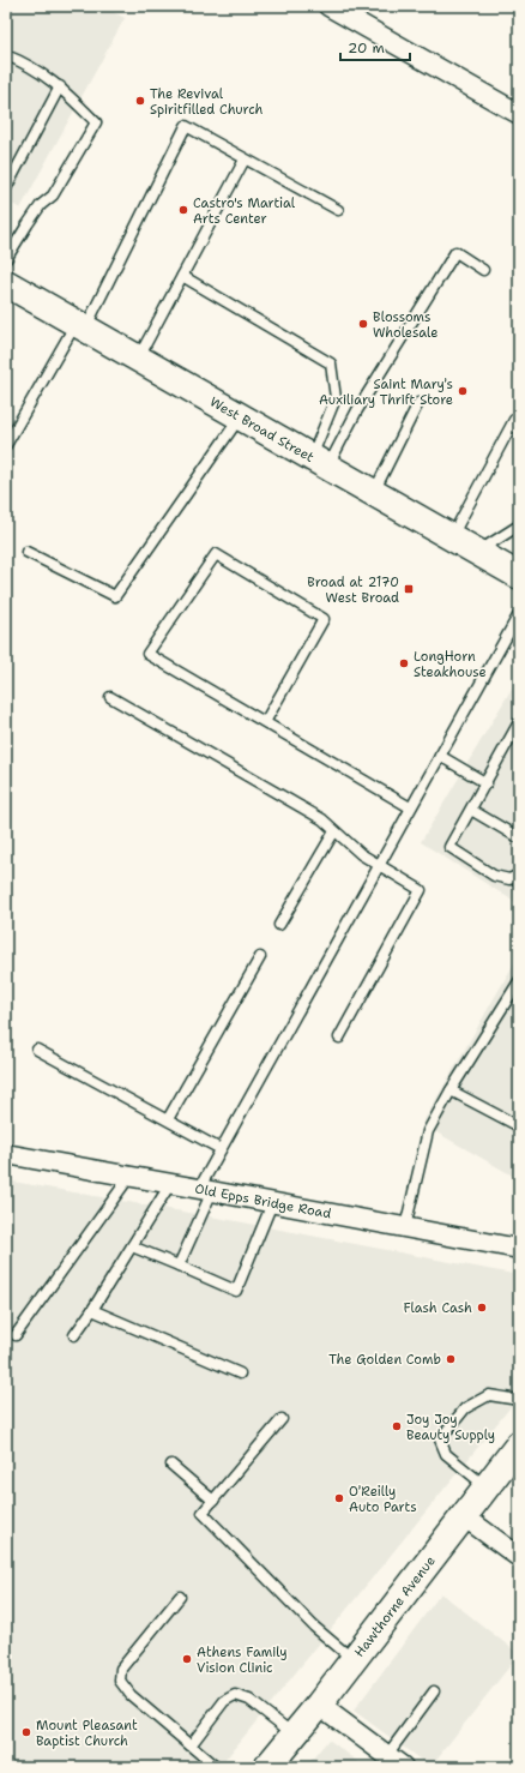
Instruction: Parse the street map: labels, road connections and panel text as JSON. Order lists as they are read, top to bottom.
{
  "streets": {
    "main road": ["West Broad Street", "Hawthorne Avenue"],
    "street": ["Old Epps Bridge Road"]
  },
  "places": {
    "other": [
      "The Revival Spiritfilled Church",
      "Castro's Martial Arts Center",
      "Blossoms Wholesale",
      "Saint Mary's Auxiliary Thrift Store",
      "LongHorn Steakhouse",
      "Flash Cash",
      "The Golden Comb",
      "Joy Joy Beauty Supply",
      "O'Reilly Auto Parts",
      "Athens Family Vision Clinic",
      "Mount Pleasant Baptist Church"
    ],
    "transit": ["Broad at 2170 West Broad"]
  },
  "scale_bar": "20 m"
}
